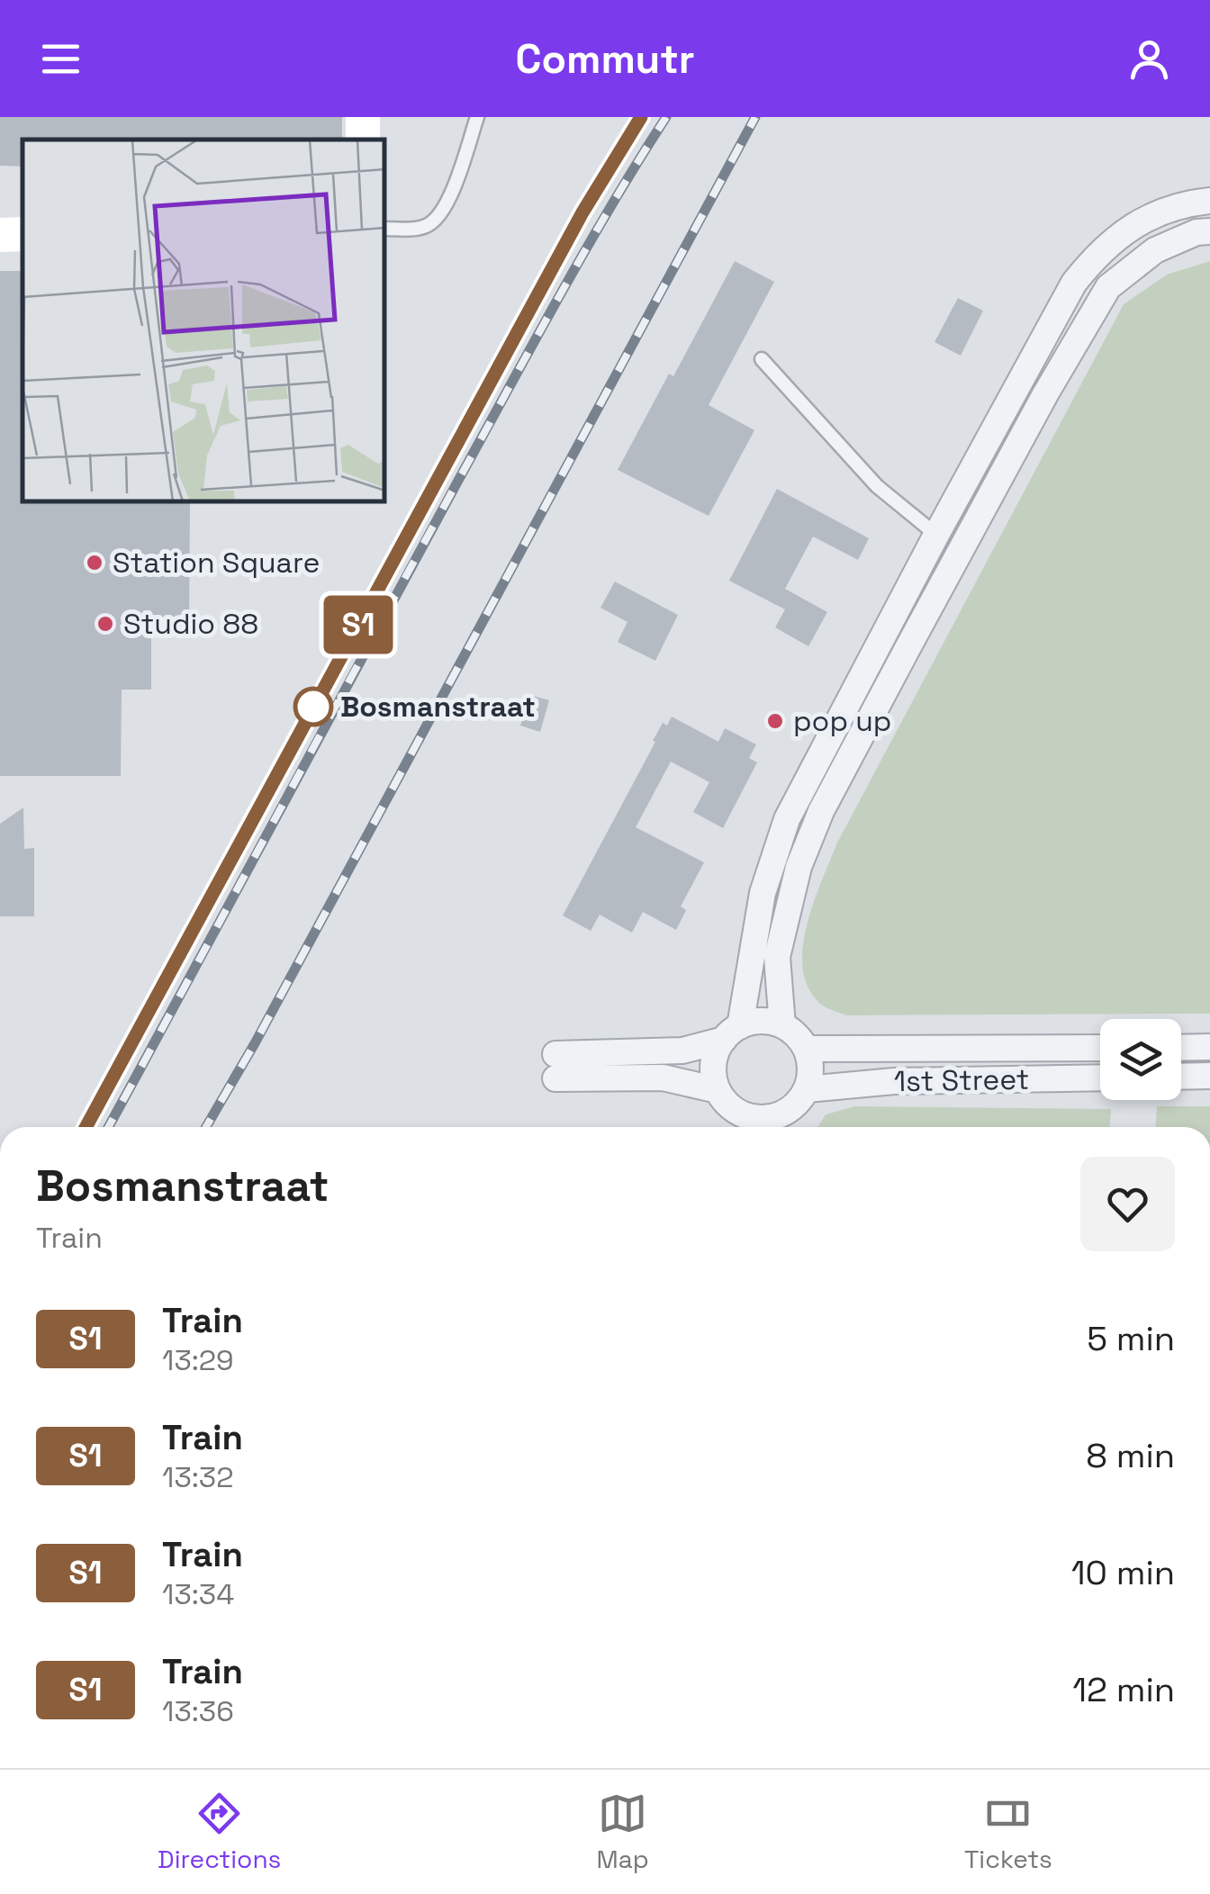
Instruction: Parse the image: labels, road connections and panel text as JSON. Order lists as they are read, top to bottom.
{
  "streets": {
    "street": ["1st Street"]
  },
  "places": [
    "Station Square",
    "Studio 88",
    "Bosmanstraat",
    "pop up"
  ],
  "page": {
    "header": "Commutr",
    "on_map": "S1",
    "heading": ["Bosmanstraat", "Train"],
    "list": [
      {
        "mark": "S1",
        "name": "Train",
        "note": "13:29",
        "value": "5 min"
      },
      {
        "mark": "S1",
        "name": "Train",
        "note": "13:32",
        "value": "8 min"
      },
      {
        "mark": "S1",
        "name": "Train",
        "note": "13:34",
        "value": "10 min"
      },
      {
        "mark": "S1",
        "name": "Train",
        "note": "13:36",
        "value": "12 min"
      }
    ],
    "tabs": ["Directions", "Map", "Tickets"]
  }
}
